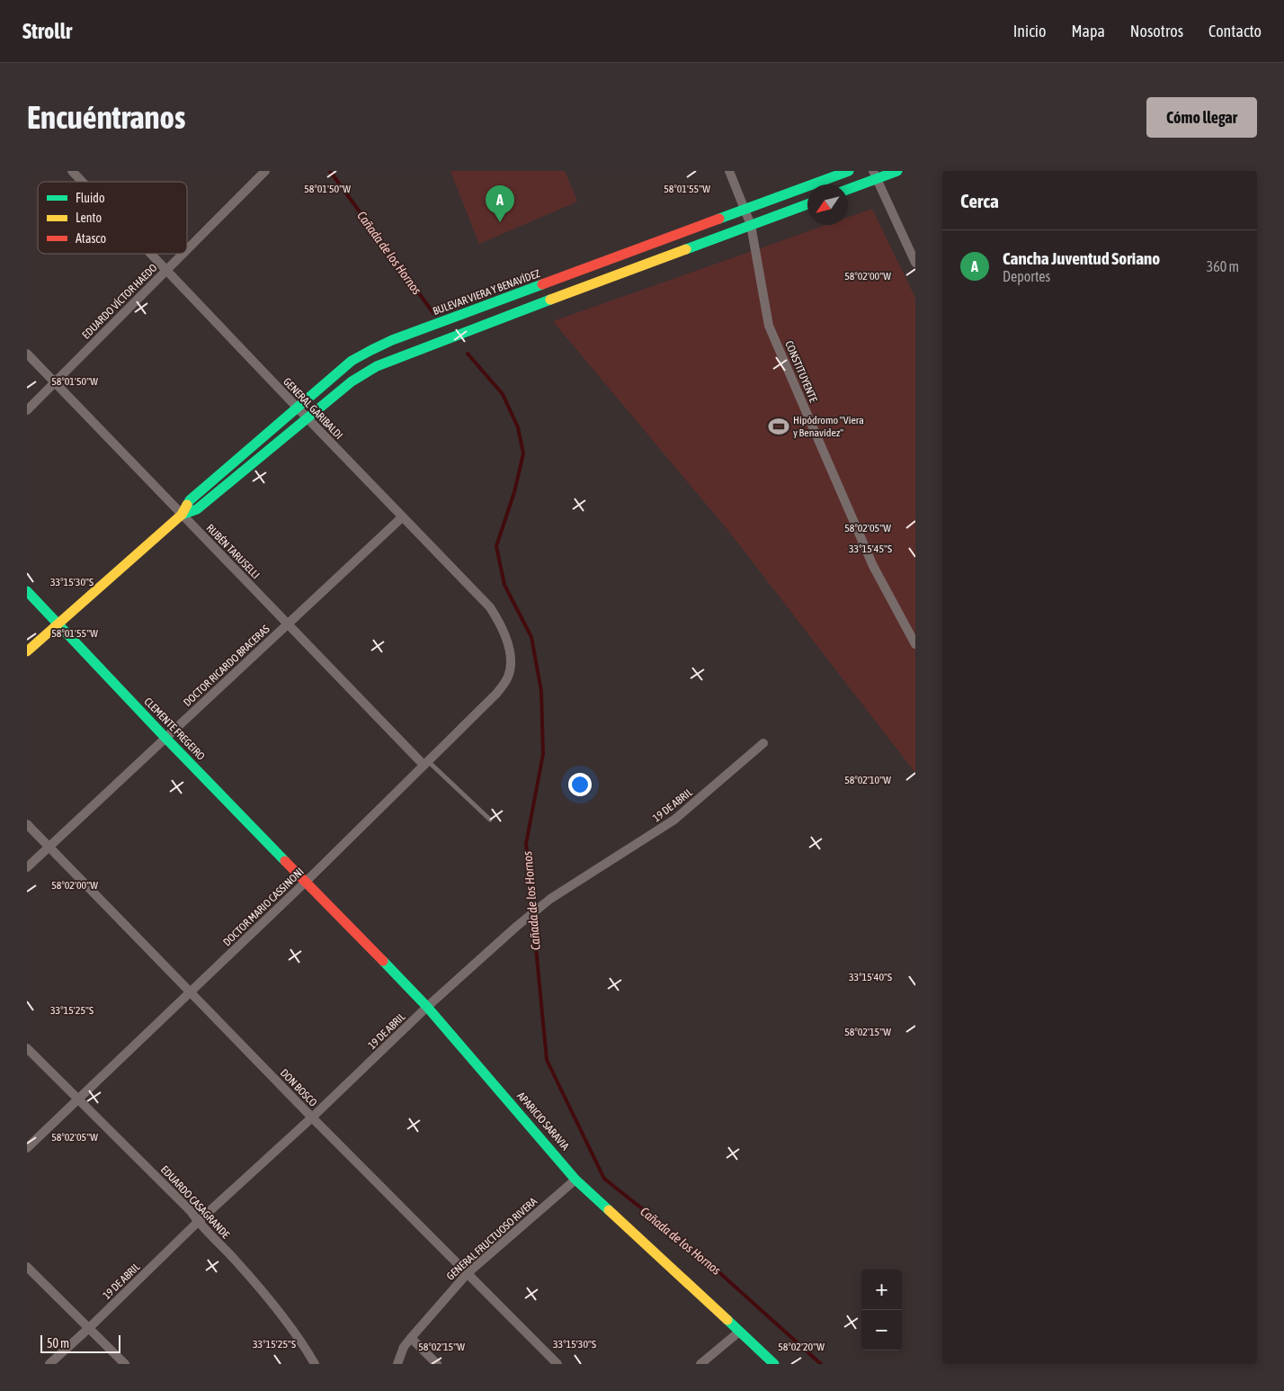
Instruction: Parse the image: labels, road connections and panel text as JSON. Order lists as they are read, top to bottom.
{
  "streets": {
    "street": [
      "BULEVAR VIERA Y BENAVÍDEZ",
      "EDUARDO VÍCTOR HAEDO",
      "CONSTITUYENTE",
      "GENERAL GARIBALDI",
      "RUBÉN TARUSELLI",
      "DOCTOR RICARDO BRACERAS",
      "CLEMENTE FREGEIRO",
      "19 DE ABRIL",
      "DOCTOR MARIO CASSINONI",
      "DON BOSCO",
      "APARICIO SARAVIA",
      "EDUARDO CASAGRANDE",
      "GENERAL FRUCTUOSO RIVERA"
    ]
  },
  "crossings": [
    ["BULEVAR VIERA Y BENAVÍDEZ", "CONSTITUYENTE"],
    ["BULEVAR VIERA Y BENAVÍDEZ", "GENERAL GARIBALDI"],
    ["BULEVAR VIERA Y BENAVÍDEZ", "RUBÉN TARUSELLI"],
    ["BULEVAR VIERA Y BENAVÍDEZ", "CLEMENTE FREGEIRO"],
    ["EDUARDO VÍCTOR HAEDO", "GENERAL GARIBALDI"],
    ["EDUARDO VÍCTOR HAEDO", "RUBÉN TARUSELLI"],
    ["GENERAL GARIBALDI", "DOCTOR RICARDO BRACERAS"],
    ["GENERAL GARIBALDI", "DOCTOR MARIO CASSINONI"],
    ["RUBÉN TARUSELLI", "DOCTOR RICARDO BRACERAS"],
    ["RUBÉN TARUSELLI", "DOCTOR MARIO CASSINONI"],
    ["DOCTOR RICARDO BRACERAS", "CLEMENTE FREGEIRO"],
    ["DOCTOR RICARDO BRACERAS", "DON BOSCO"],
    ["CLEMENTE FREGEIRO", "DOCTOR MARIO CASSINONI"],
    ["CLEMENTE FREGEIRO", "APARICIO SARAVIA"],
    ["19 DE ABRIL", "DON BOSCO"],
    ["19 DE ABRIL", "APARICIO SARAVIA"],
    ["19 DE ABRIL", "EDUARDO CASAGRANDE"],
    ["DOCTOR MARIO CASSINONI", "DON BOSCO"],
    ["DOCTOR MARIO CASSINONI", "APARICIO SARAVIA"],
    ["DOCTOR MARIO CASSINONI", "EDUARDO CASAGRANDE"],
    ["DON BOSCO", "GENERAL FRUCTUOSO RIVERA"],
    ["APARICIO SARAVIA", "GENERAL FRUCTUOSO RIVERA"]
  ],
  "water": ["Cañada de los Hornos"],
  "places": {
    "sports": ["Hipódromo \"Viera y Benavídez\""]
  },
  "legend": ["Fluido", "Lento", "Atasco"],
  "scale_bar": "50 m",
  "north": "bottom left",
  "page": {
    "header": "Strollr",
    "nav": [
      "Inicio",
      "Mapa",
      "Nosotros",
      "Contacto"
    ],
    "buttons": "Cómo llegar",
    "title": "Encuéntranos",
    "heading": "Cerca",
    "pins": "A",
    "list": [
      {
        "mark": "A",
        "name": "Cancha Juventud Soriano",
        "note": "Deportes",
        "value": "360 m"
      }
    ],
    "map_buttons": ["+", "−"],
    "scale": "50 m"
  },
  "coordinates": [
    "58°01'50\"W",
    "58°01'55\"W",
    "58°02'00\"W",
    "58°02'05\"W",
    "33°15'45\"S",
    "33°15'30\"S",
    "58°02'10\"W",
    "33°15'40\"S",
    "33°15'25\"S",
    "58°02'15\"W",
    "58°02'20\"W"
  ]
}
